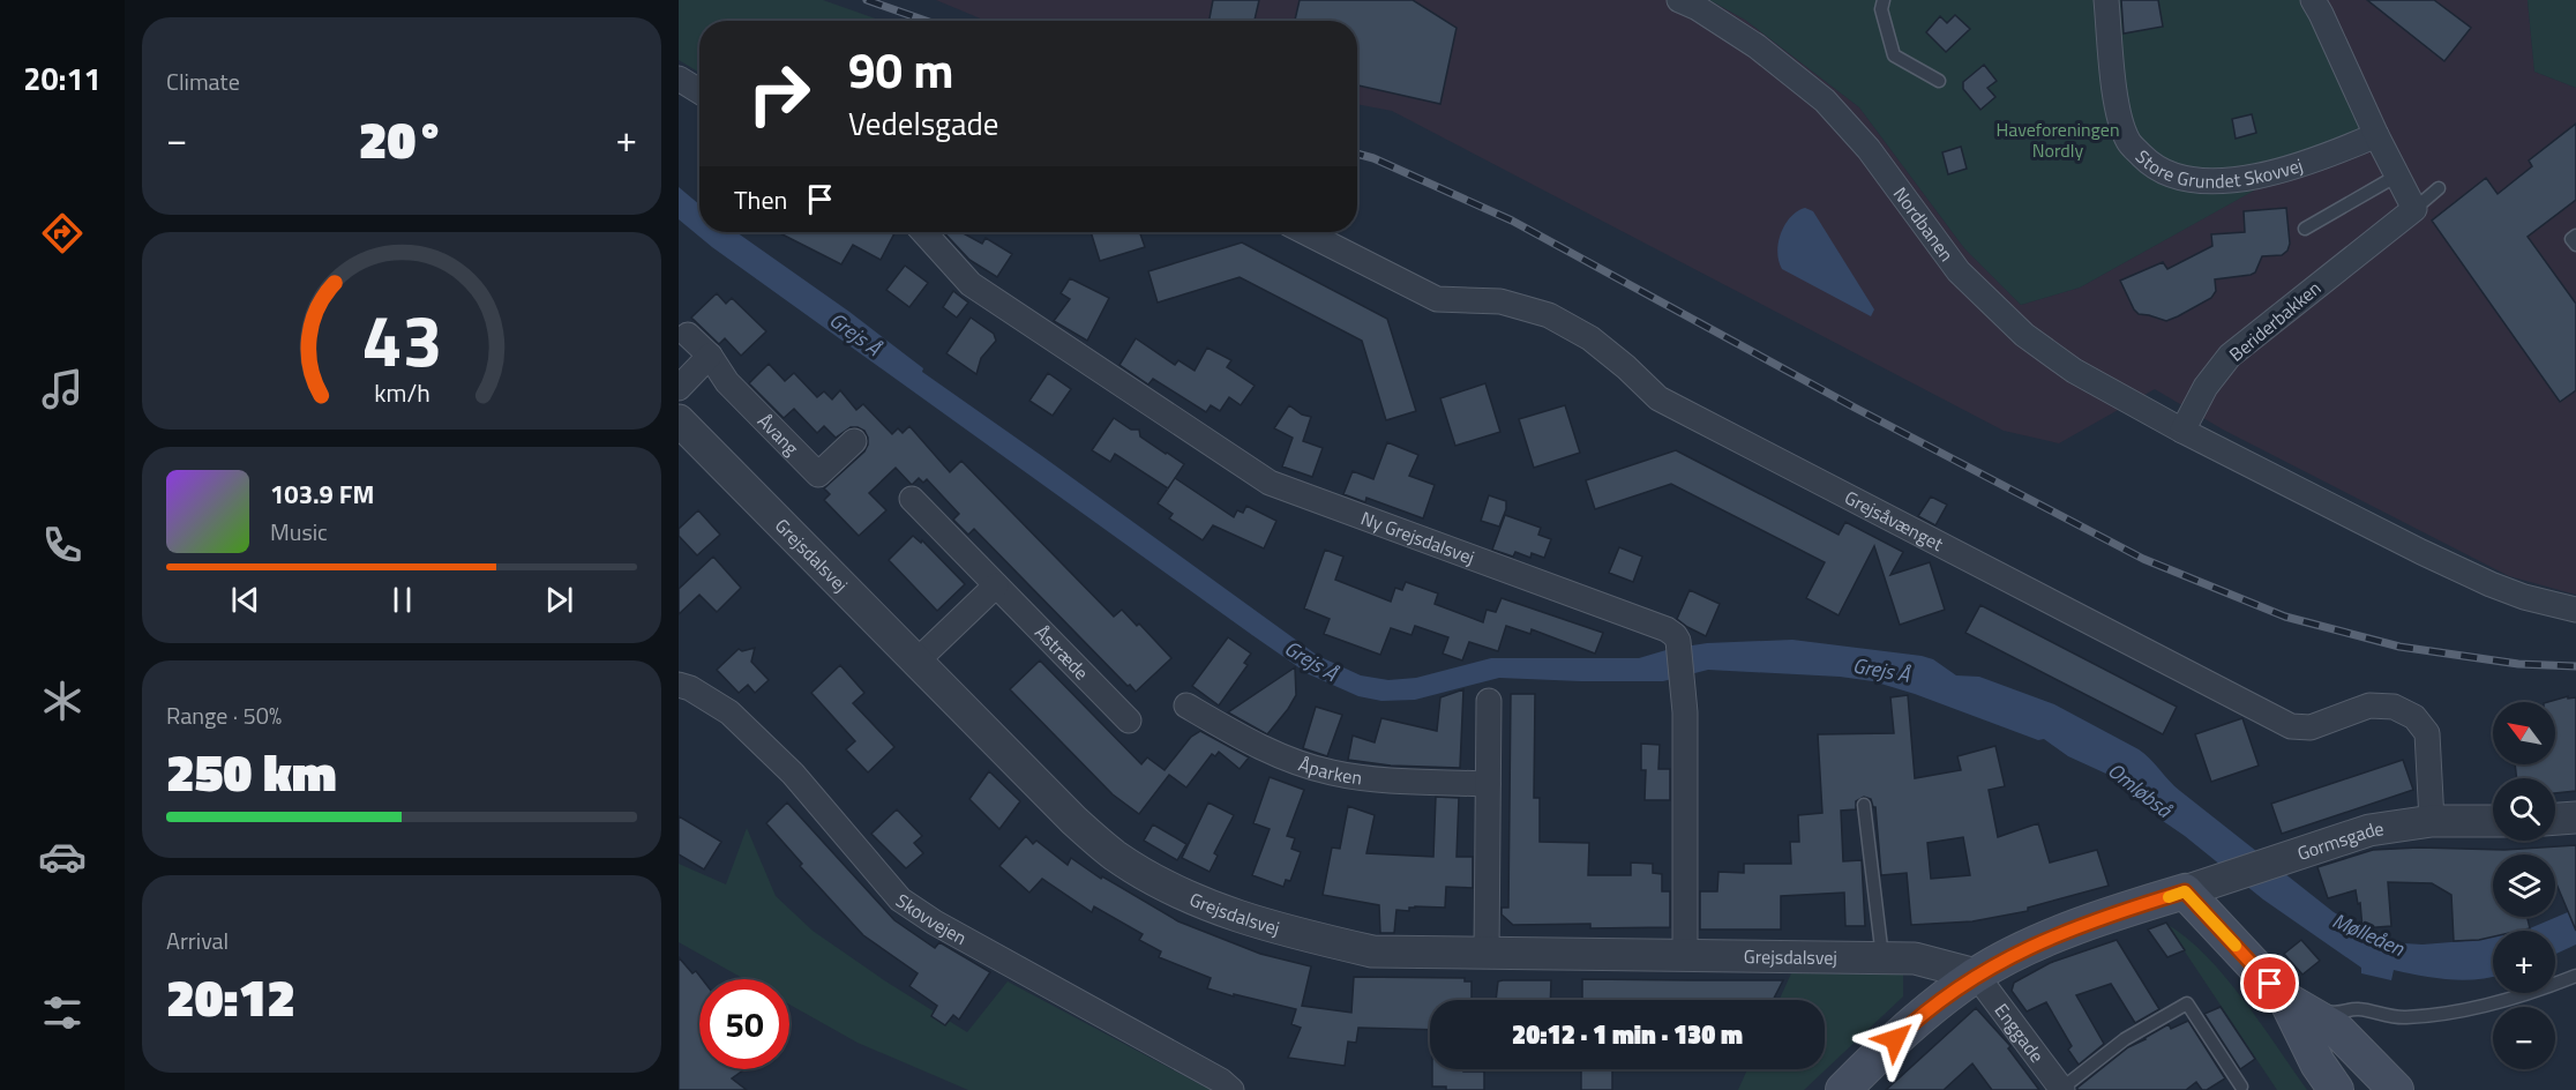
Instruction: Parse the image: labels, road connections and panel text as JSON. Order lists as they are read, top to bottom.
{
  "streets": {
    "street": [
      "Store Grundet Skovvej",
      "Nordbanen",
      "Beriderbakken",
      "Åvang",
      "Grejsåvænget",
      "Ny Grejsdalsvej",
      "Grejsdalsvej",
      "Åstræde",
      "Åparken",
      "Gormsgade",
      "Skovvejen",
      "Enggade"
    ]
  },
  "crossings": [
    ["Nordbanen", "Beriderbakken"],
    ["Grejsåvænget", "Gormsgade"],
    ["Ny Grejsdalsvej", "Grejsdalsvej"],
    ["Grejsdalsvej", "Enggade"]
  ],
  "water": ["Grejs Å", "Omløbså", "Mølleåen"],
  "parks": ["Haveforeningen Nordly"],
  "north": "top left",
  "page": {
    "tabs": "20:11",
    "tile": [
      "Climate",
      ["Range · 50%", "250 km"],
      ["Arrival", "20:12"]
    ],
    "turn": ["90 m", "Vedelsgade"],
    "heat": ["−", "20°", "+"],
    "then": "Then",
    "song": ["103.9 FM", "Music"],
    "map_buttons": ["+", "−"],
    "limit": "50",
    "trip": "20:12 · 1 min · 130 m",
    "gauge": ["43", "km/h"]
  }
}
